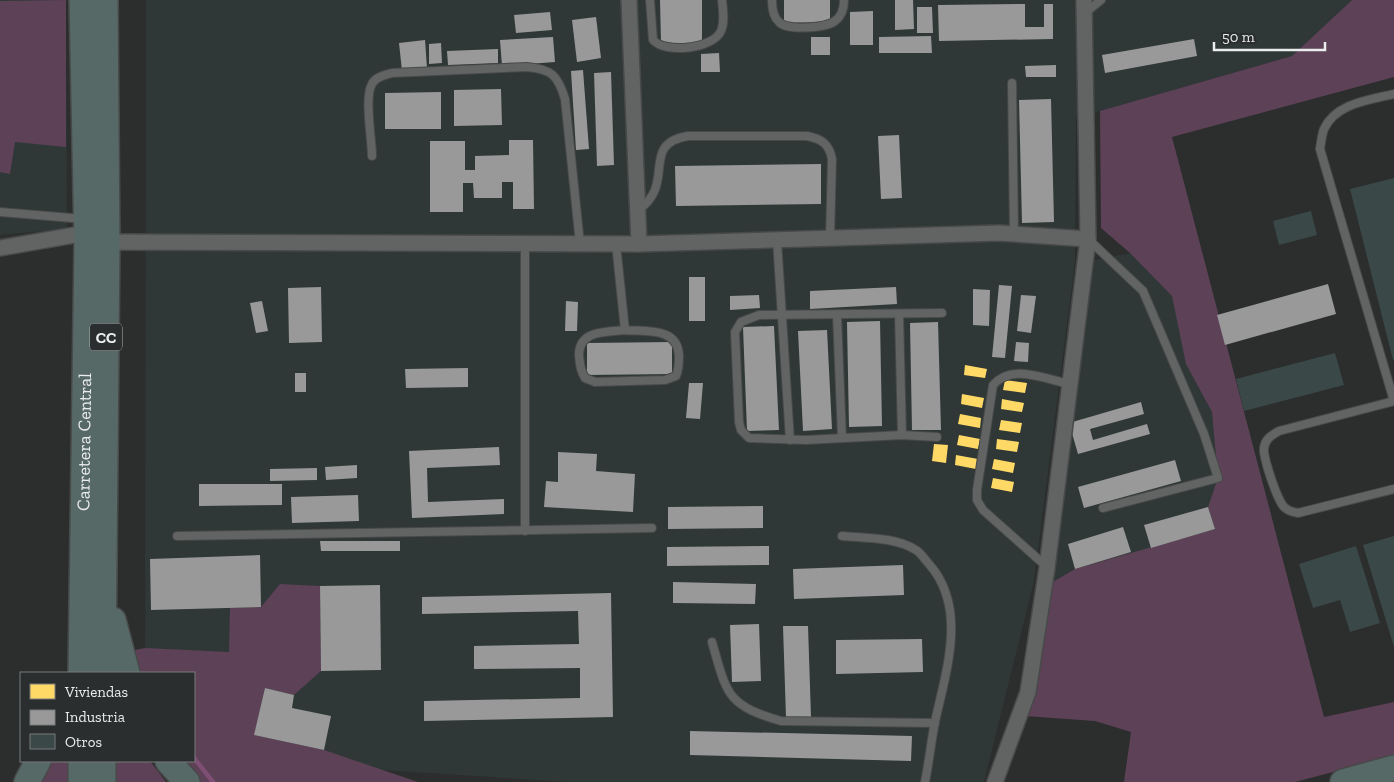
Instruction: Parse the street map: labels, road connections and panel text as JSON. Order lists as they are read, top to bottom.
{
  "streets": {
    "highway": ["CC", "Carretera Central"]
  },
  "legend": ["Viviendas", "Industria", "Otros"],
  "scale_bar": "50 m"
}
